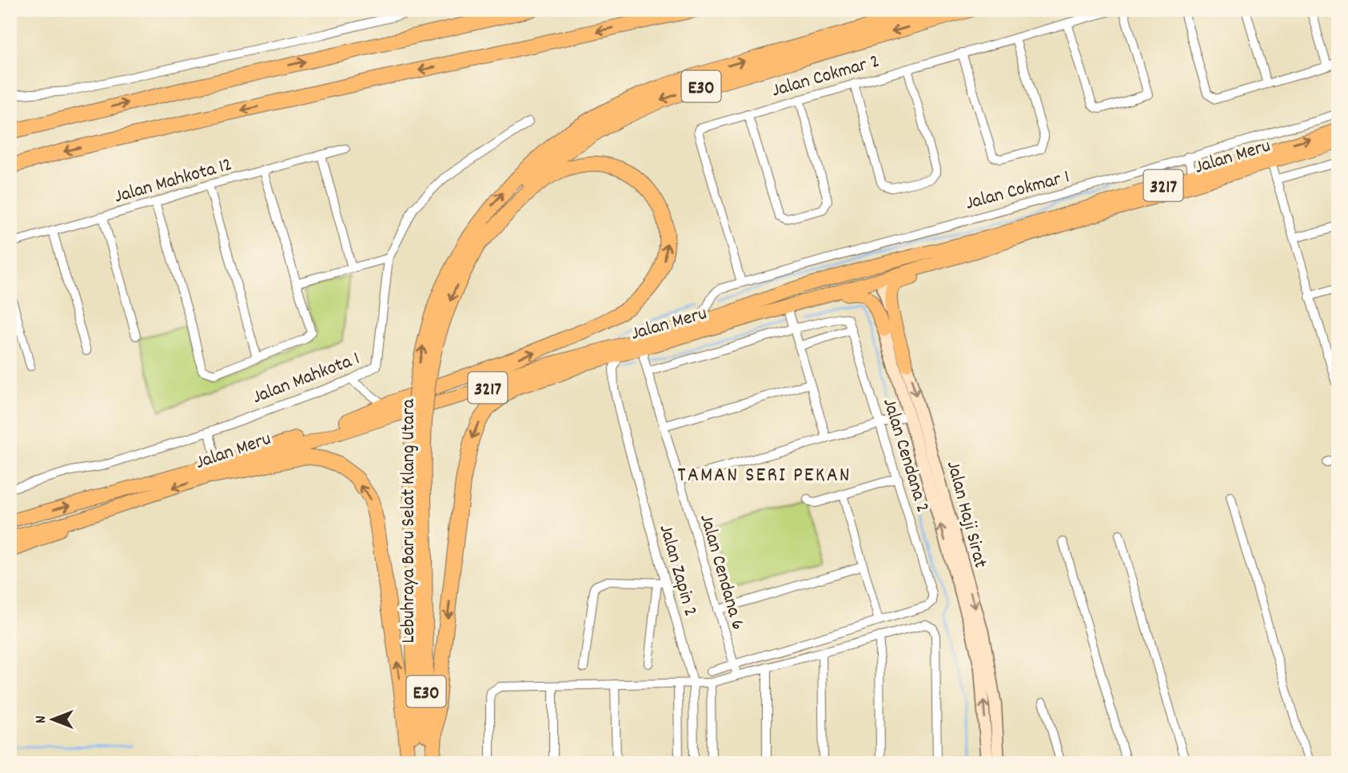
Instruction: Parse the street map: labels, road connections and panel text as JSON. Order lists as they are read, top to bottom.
{
  "streets": {
    "highway": [
      "E30",
      "Jalan Meru",
      "3217",
      "Lebuhraya Baru Selat Klang Utara"
    ],
    "main road": ["Jalan Haji Sirat"],
    "street": [
      "Jalan Cokmar 2",
      "Jalan Mahkota 12",
      "Jalan Cokmar 1",
      "Jalan Mahkota 1",
      "Jalan Cendana 2",
      "Jalan Zapin 2",
      "Jalan Cendana 6"
    ]
  },
  "crossings": [
    ["Jalan Cokmar 2", "Jalan Cokmar 1"],
    ["Jalan Meru", "Jalan Cokmar 1"],
    ["Jalan Meru", "Jalan Haji Sirat"],
    ["Jalan Meru", "Jalan Zapin 2"],
    ["Jalan Meru", "Jalan Cendana 6"],
    ["Jalan Cokmar 1", "Jalan Cendana 6"]
  ],
  "districts": ["TAMAN SERI PEKAN"],
  "north": "left"
}
